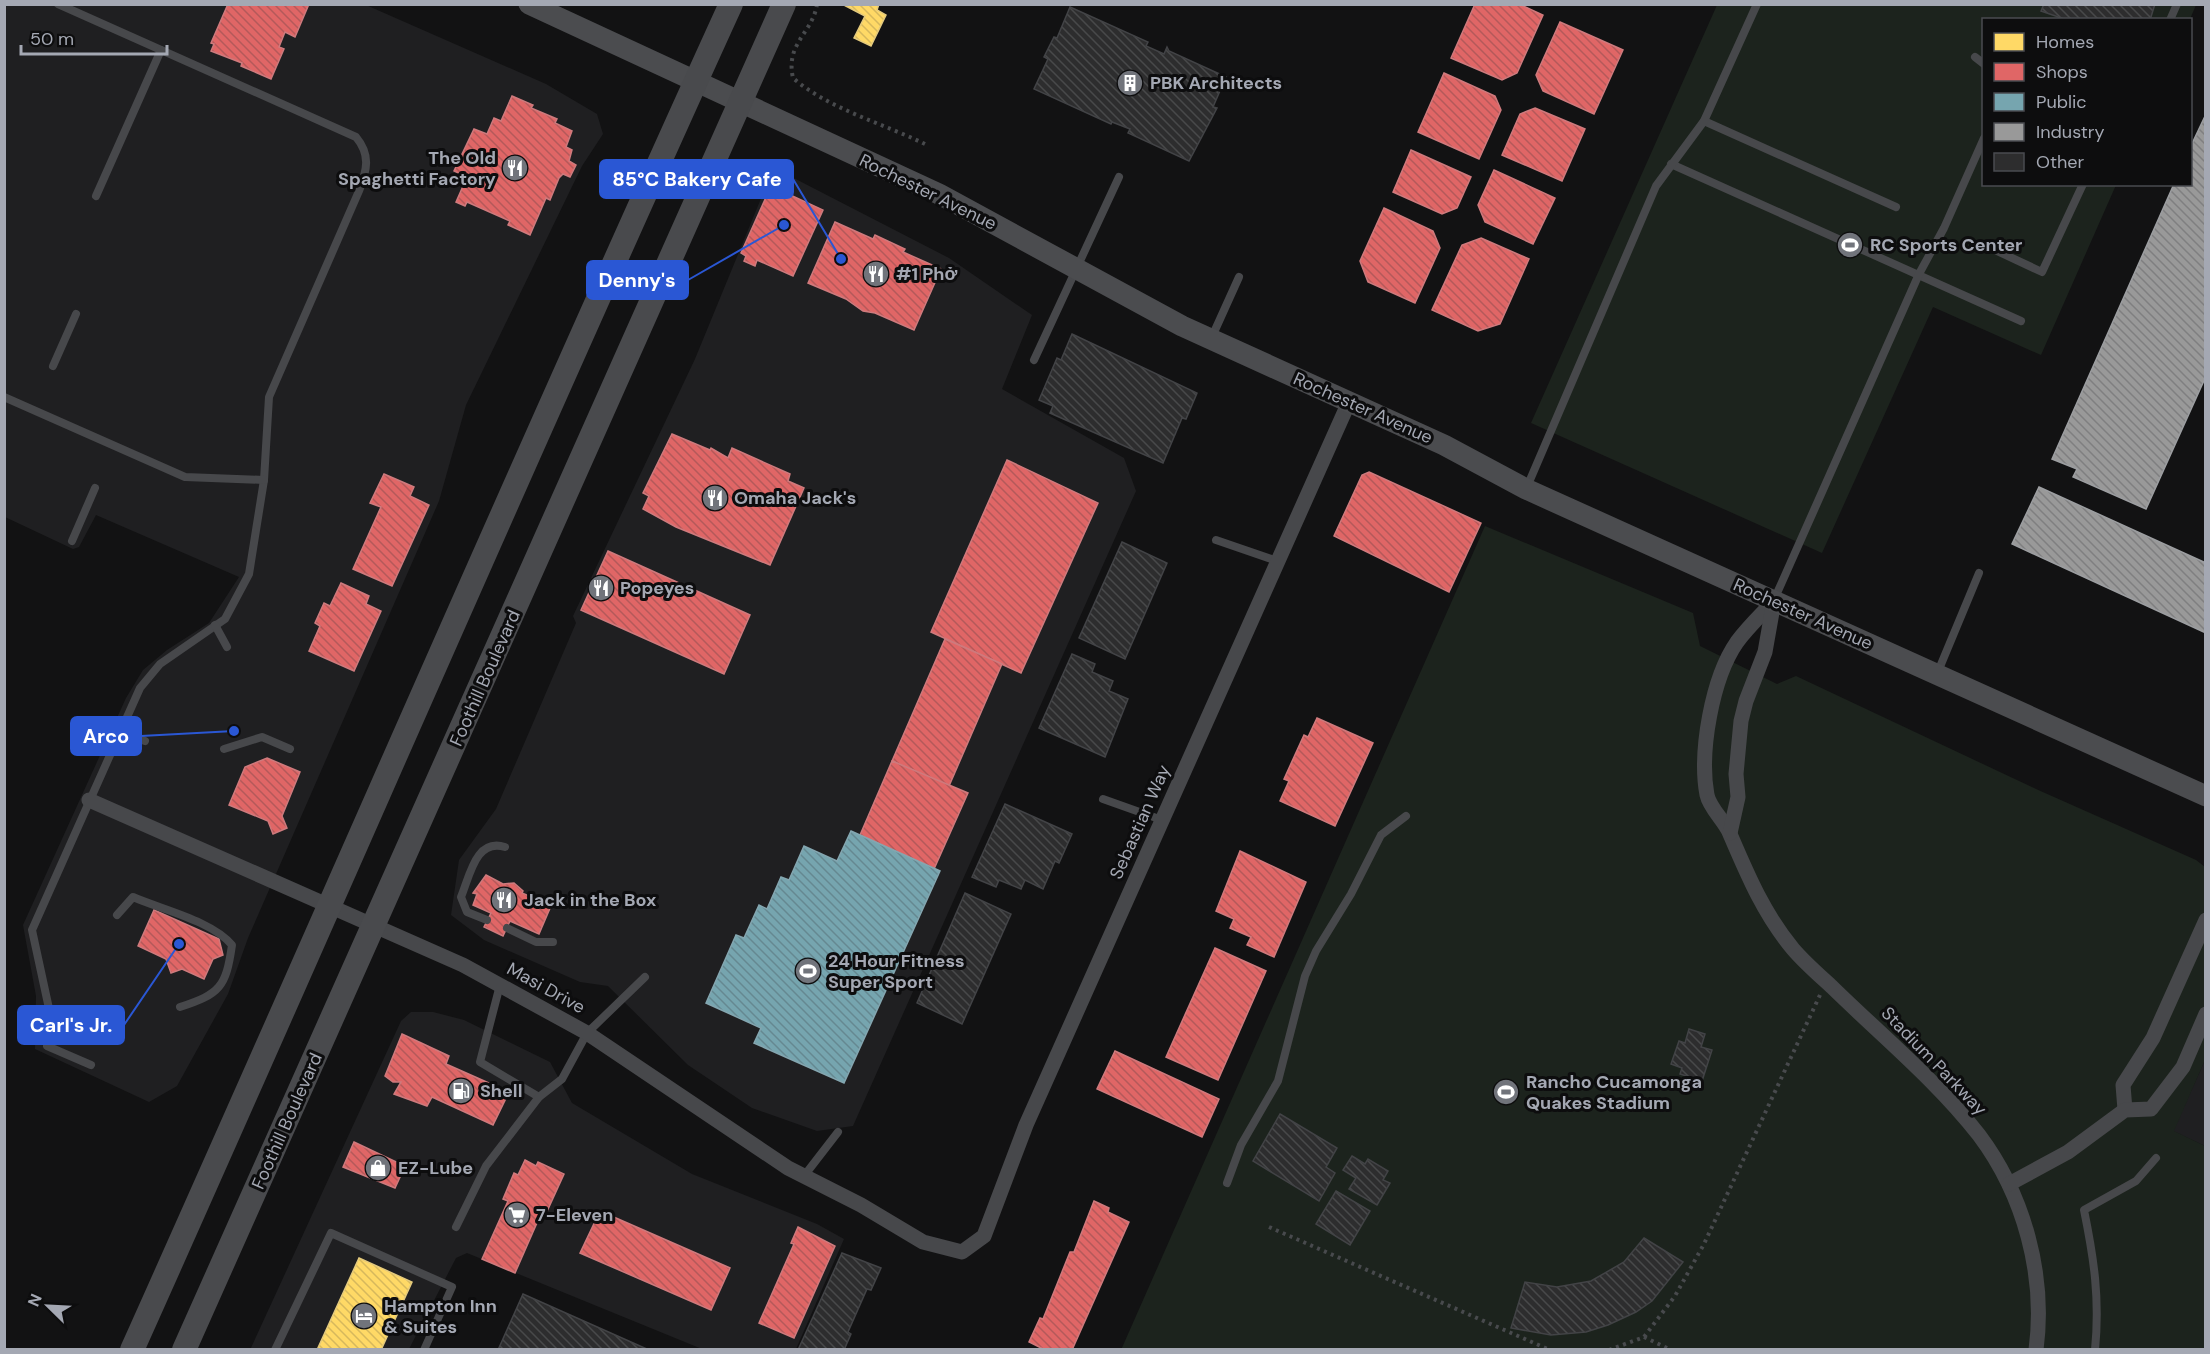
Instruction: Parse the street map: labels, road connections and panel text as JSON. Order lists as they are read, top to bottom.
{
  "streets": {
    "main road": ["Rochester Avenue", "Foothill Boulevard"],
    "street": ["Sebastian Way", "Masi Drive", "Stadium Parkway"]
  },
  "crossings": [
    ["Rochester Avenue", "Foothill Boulevard"],
    ["Rochester Avenue", "Sebastian Way"],
    ["Rochester Avenue", "Stadium Parkway"],
    ["Foothill Boulevard", "Masi Drive"],
    ["Sebastian Way", "Masi Drive"]
  ],
  "places": {
    "building": ["PBK Architects"],
    "restaurant": [
      "The Old Spaghetti Factory",
      "#1 Phở",
      "Omaha Jack's",
      "Popeyes",
      "Jack in the Box"
    ],
    "other": [
      "Denny's",
      "85°C Bakery Cafe",
      "Arco",
      "Carl's Jr."
    ],
    "sports": ["RC Sports Center", "24 Hour Fitness Super Sport", "Rancho Cucamonga Quakes Stadium"],
    "fuel station": ["Shell"],
    "shop": ["EZ-Lube"],
    "supermarket": ["7-Eleven"],
    "hotel": ["Hampton Inn & Suites"]
  },
  "legend": [
    "Homes",
    "Shops",
    "Public",
    "Industry",
    "Other"
  ],
  "scale_bar": "50 m",
  "north": "top left"
}
